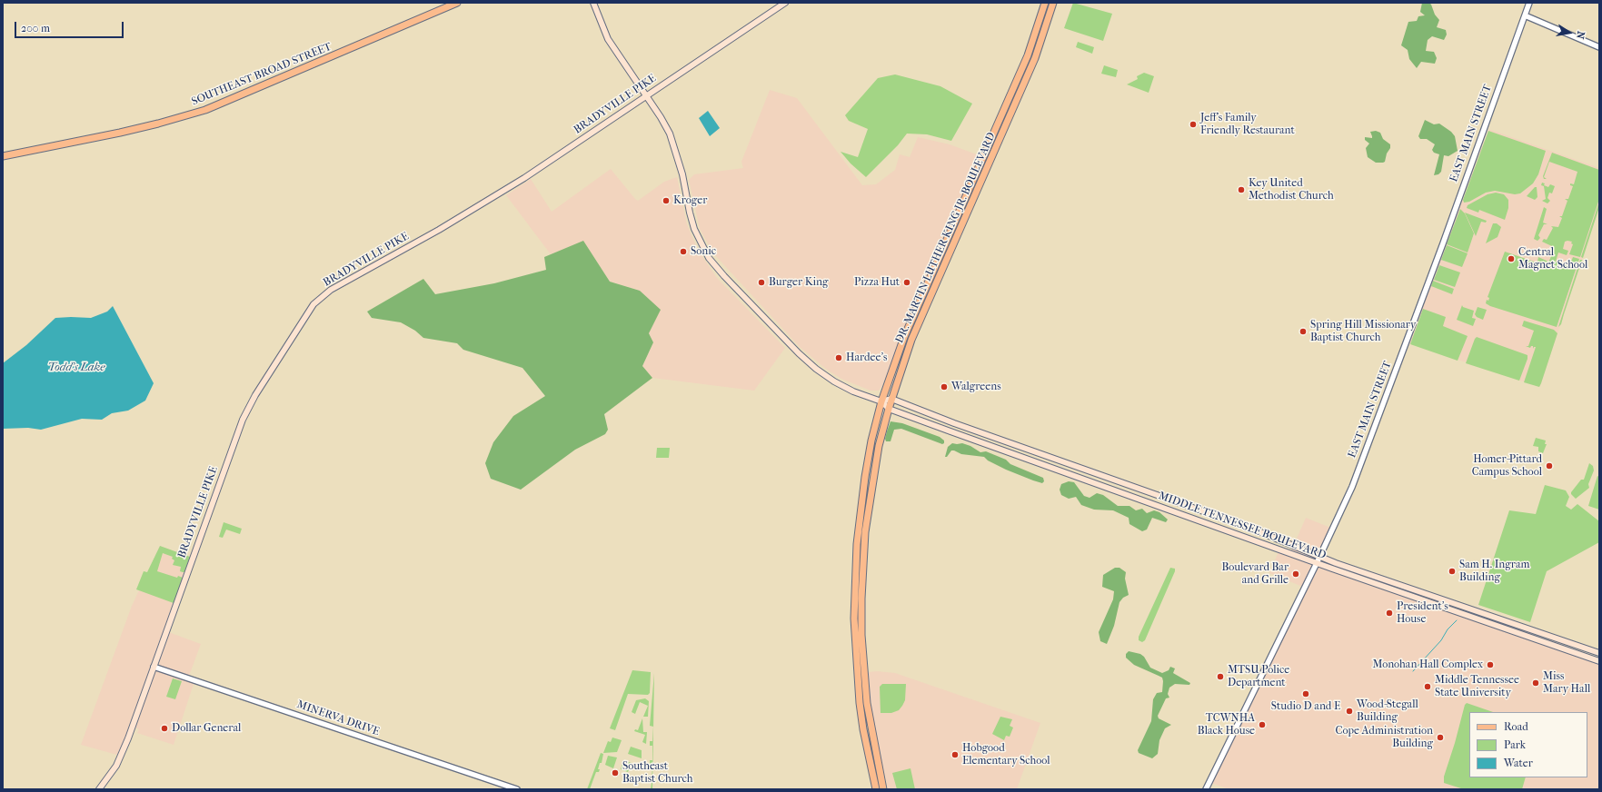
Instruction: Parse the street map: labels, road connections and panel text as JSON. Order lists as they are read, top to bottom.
{
  "streets": {
    "main road": [
      "SOUTHEAST BROAD STREET",
      "BRADYVILLE PIKE",
      "DR. MARTIN LUTHER KING JR. BOULEVARD",
      "MIDDLE TENNESSEE BOULEVARD"
    ],
    "street": ["EAST MAIN STREET", "MINERVA DRIVE"]
  },
  "crossings": [
    ["BRADYVILLE PIKE", "MIDDLE TENNESSEE BOULEVARD"],
    ["BRADYVILLE PIKE", "MINERVA DRIVE"],
    ["EAST MAIN STREET", "MIDDLE TENNESSEE BOULEVARD"],
    ["DR. MARTIN LUTHER KING JR. BOULEVARD", "MIDDLE TENNESSEE BOULEVARD"]
  ],
  "water": ["Todd's Lake"],
  "places": [
    "Jeff's Family Friendly Restaurant",
    "Key United Methodist Church",
    "Kroger",
    "Sonic",
    "Central Magnet School",
    "Burger King",
    "Pizza Hut",
    "Spring Hill Missionary Baptist Church",
    "Hardee's",
    "Walgreens",
    "Homer-Pittard Campus School",
    "Sam H. Ingram Building",
    "Boulevard Bar and Grille",
    "President's House",
    "Monohan Hall Complex",
    "MTSU Police Department",
    "Miss Mary Hall",
    "Middle Tennessee State University",
    "Studio D and E",
    "Wood-Stegall Building",
    "TCWNHA Black House",
    "Dollar General",
    "Cope Administration Building",
    "Hobgood Elementary School",
    "Southeast Baptist Church"
  ],
  "legend": ["Road", "Park", "Water"],
  "scale_bar": "200 m",
  "north": "right"
}
